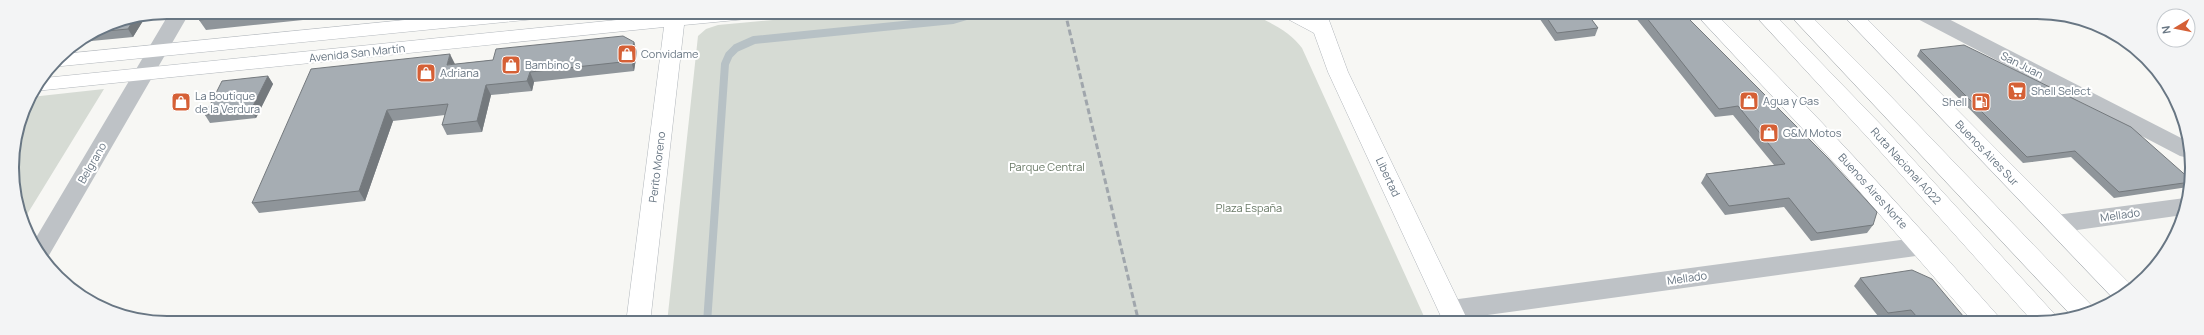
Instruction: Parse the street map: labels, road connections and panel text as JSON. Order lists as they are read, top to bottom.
{
  "streets": {
    "main road": [
      "Avenida San Martín",
      "Buenos Aires Sur",
      "Ruta Nacional A022",
      "Perito Moreno",
      "Libertad",
      "Buenos Aires Norte"
    ],
    "street": ["San Juan", "Belgrano", "Mellado"]
  },
  "crossings": [
    ["Avenida San Martín", "Belgrano"],
    ["Buenos Aires Sur", "Mellado"],
    ["Libertad", "Mellado"],
    ["Buenos Aires Norte", "Mellado"]
  ],
  "parks": ["Parque Central", "Plaza España"],
  "places": {
    "shop": [
      "Convidame",
      "Bambino´s",
      "Adriana",
      "Agua y Gas",
      "La Boutique de la Verdura",
      "G&M Motos"
    ],
    "supermarket": ["Shell Select"],
    "fuel station": ["Shell"]
  },
  "north": "left"
}
